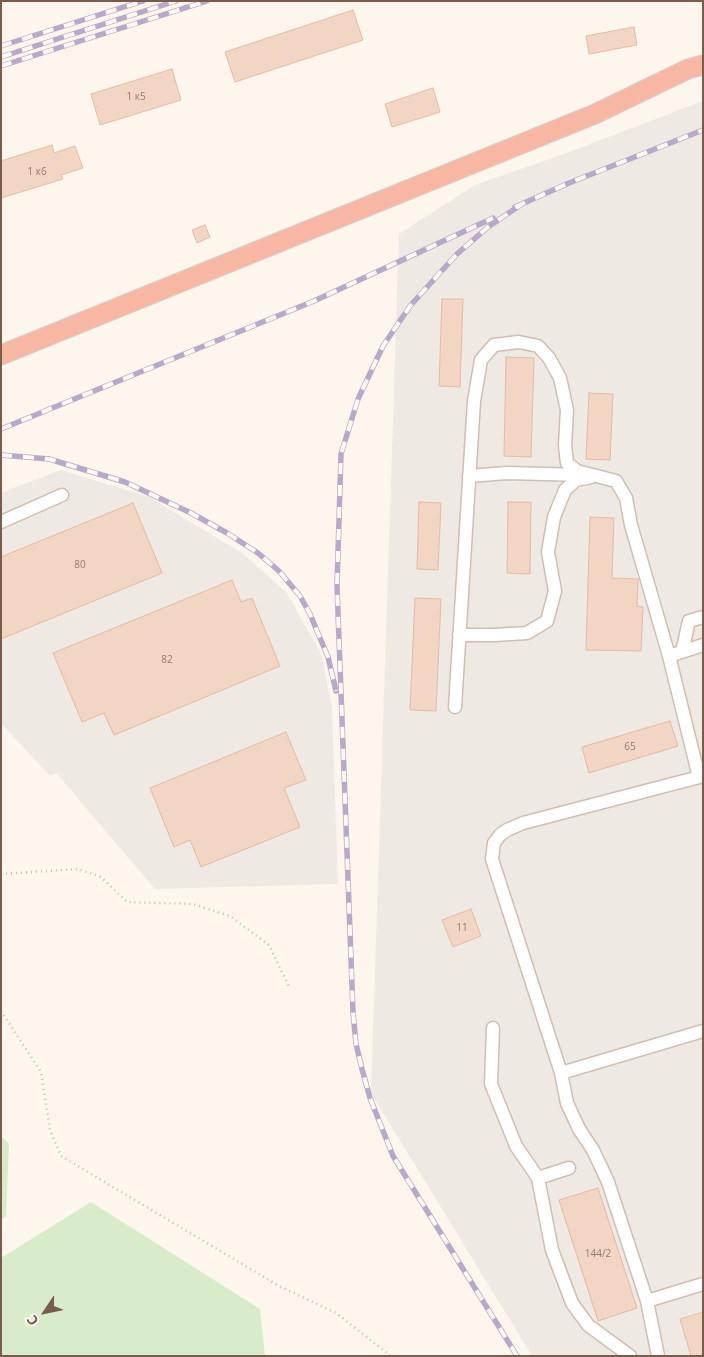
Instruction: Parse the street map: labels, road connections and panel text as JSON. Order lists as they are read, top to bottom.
{
  "house_numbers": [
    "1 к5",
    "1 к6",
    "80",
    "82",
    "65",
    "11",
    "144/2"
  ],
  "north": "bottom left"
}
